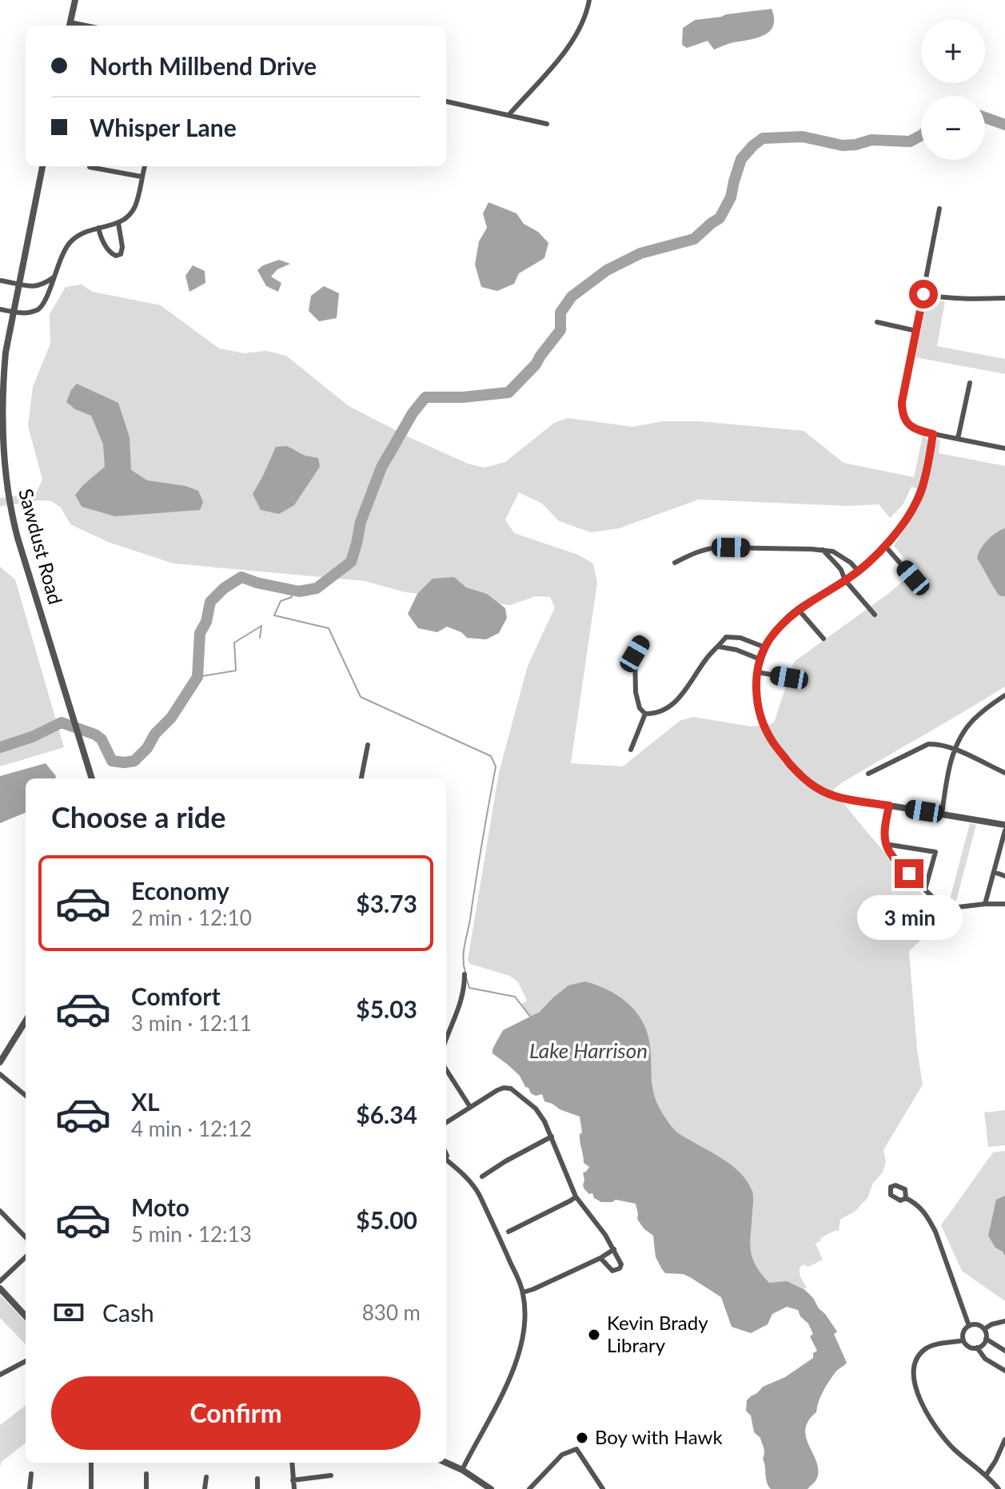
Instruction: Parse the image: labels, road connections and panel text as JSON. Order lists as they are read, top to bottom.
{
  "streets": {
    "street": ["Sawdust Road"]
  },
  "water": ["Lake Harrison"],
  "places": ["Kevin Brady Library", "Boy with Hawk"],
  "page": {
    "map_buttons": ["+", "−"],
    "banner": ["North Millbend Drive", "Whisper Lane"],
    "heading": "Choose a ride",
    "list": [
      {
        "name": "Economy",
        "note": "2 min · 12:10",
        "value": "$3.73"
      },
      {
        "name": "Comfort",
        "note": "3 min · 12:11",
        "value": "$5.03"
      },
      {
        "name": "XL",
        "note": "4 min · 12:12",
        "value": "$6.34"
      },
      {
        "name": "Moto",
        "note": "5 min · 12:13",
        "value": "$5.00"
      }
    ],
    "bubble": "3 min",
    "pay": ["Cash", "830 m"],
    "buttons": "Confirm"
  }
}
